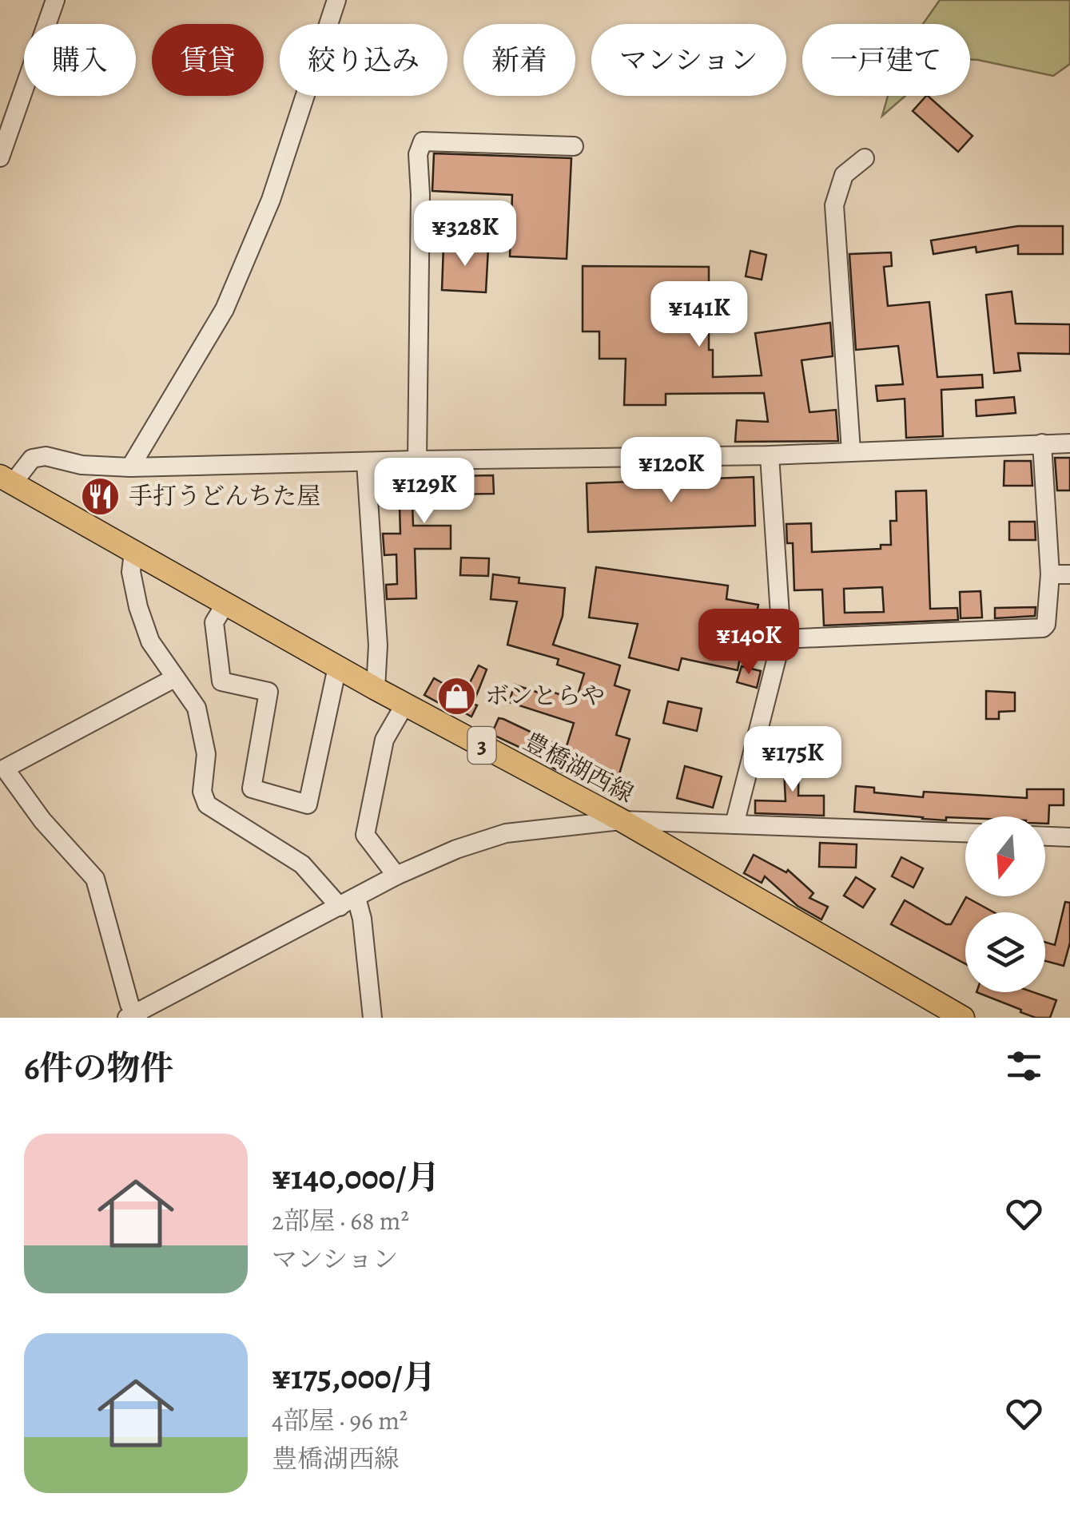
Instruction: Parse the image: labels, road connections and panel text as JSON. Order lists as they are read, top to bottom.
{
  "streets": {
    "main road": ["3", "豊橋湖西線"]
  },
  "places": {
    "restaurant": ["手打うどんちた屋"],
    "shop": ["ボンとらや"]
  },
  "north": "bottom",
  "page": {
    "chip": [
      "購入",
      "賃貸",
      "絞り込み",
      "新着",
      "マンション",
      "一戸建て"
    ],
    "price": [
      "¥328K",
      "¥141K",
      "¥120K",
      "¥129K",
      "¥140K",
      "¥175K"
    ],
    "heading": "6件の物件",
    "list": [
      {
        "name": "¥140,000/月",
        "note": "2部屋 · 68 m² · マンション"
      },
      {
        "name": "¥175,000/月",
        "note": "4部屋 · 96 m² · 豊橋湖西線"
      }
    ]
  }
}
